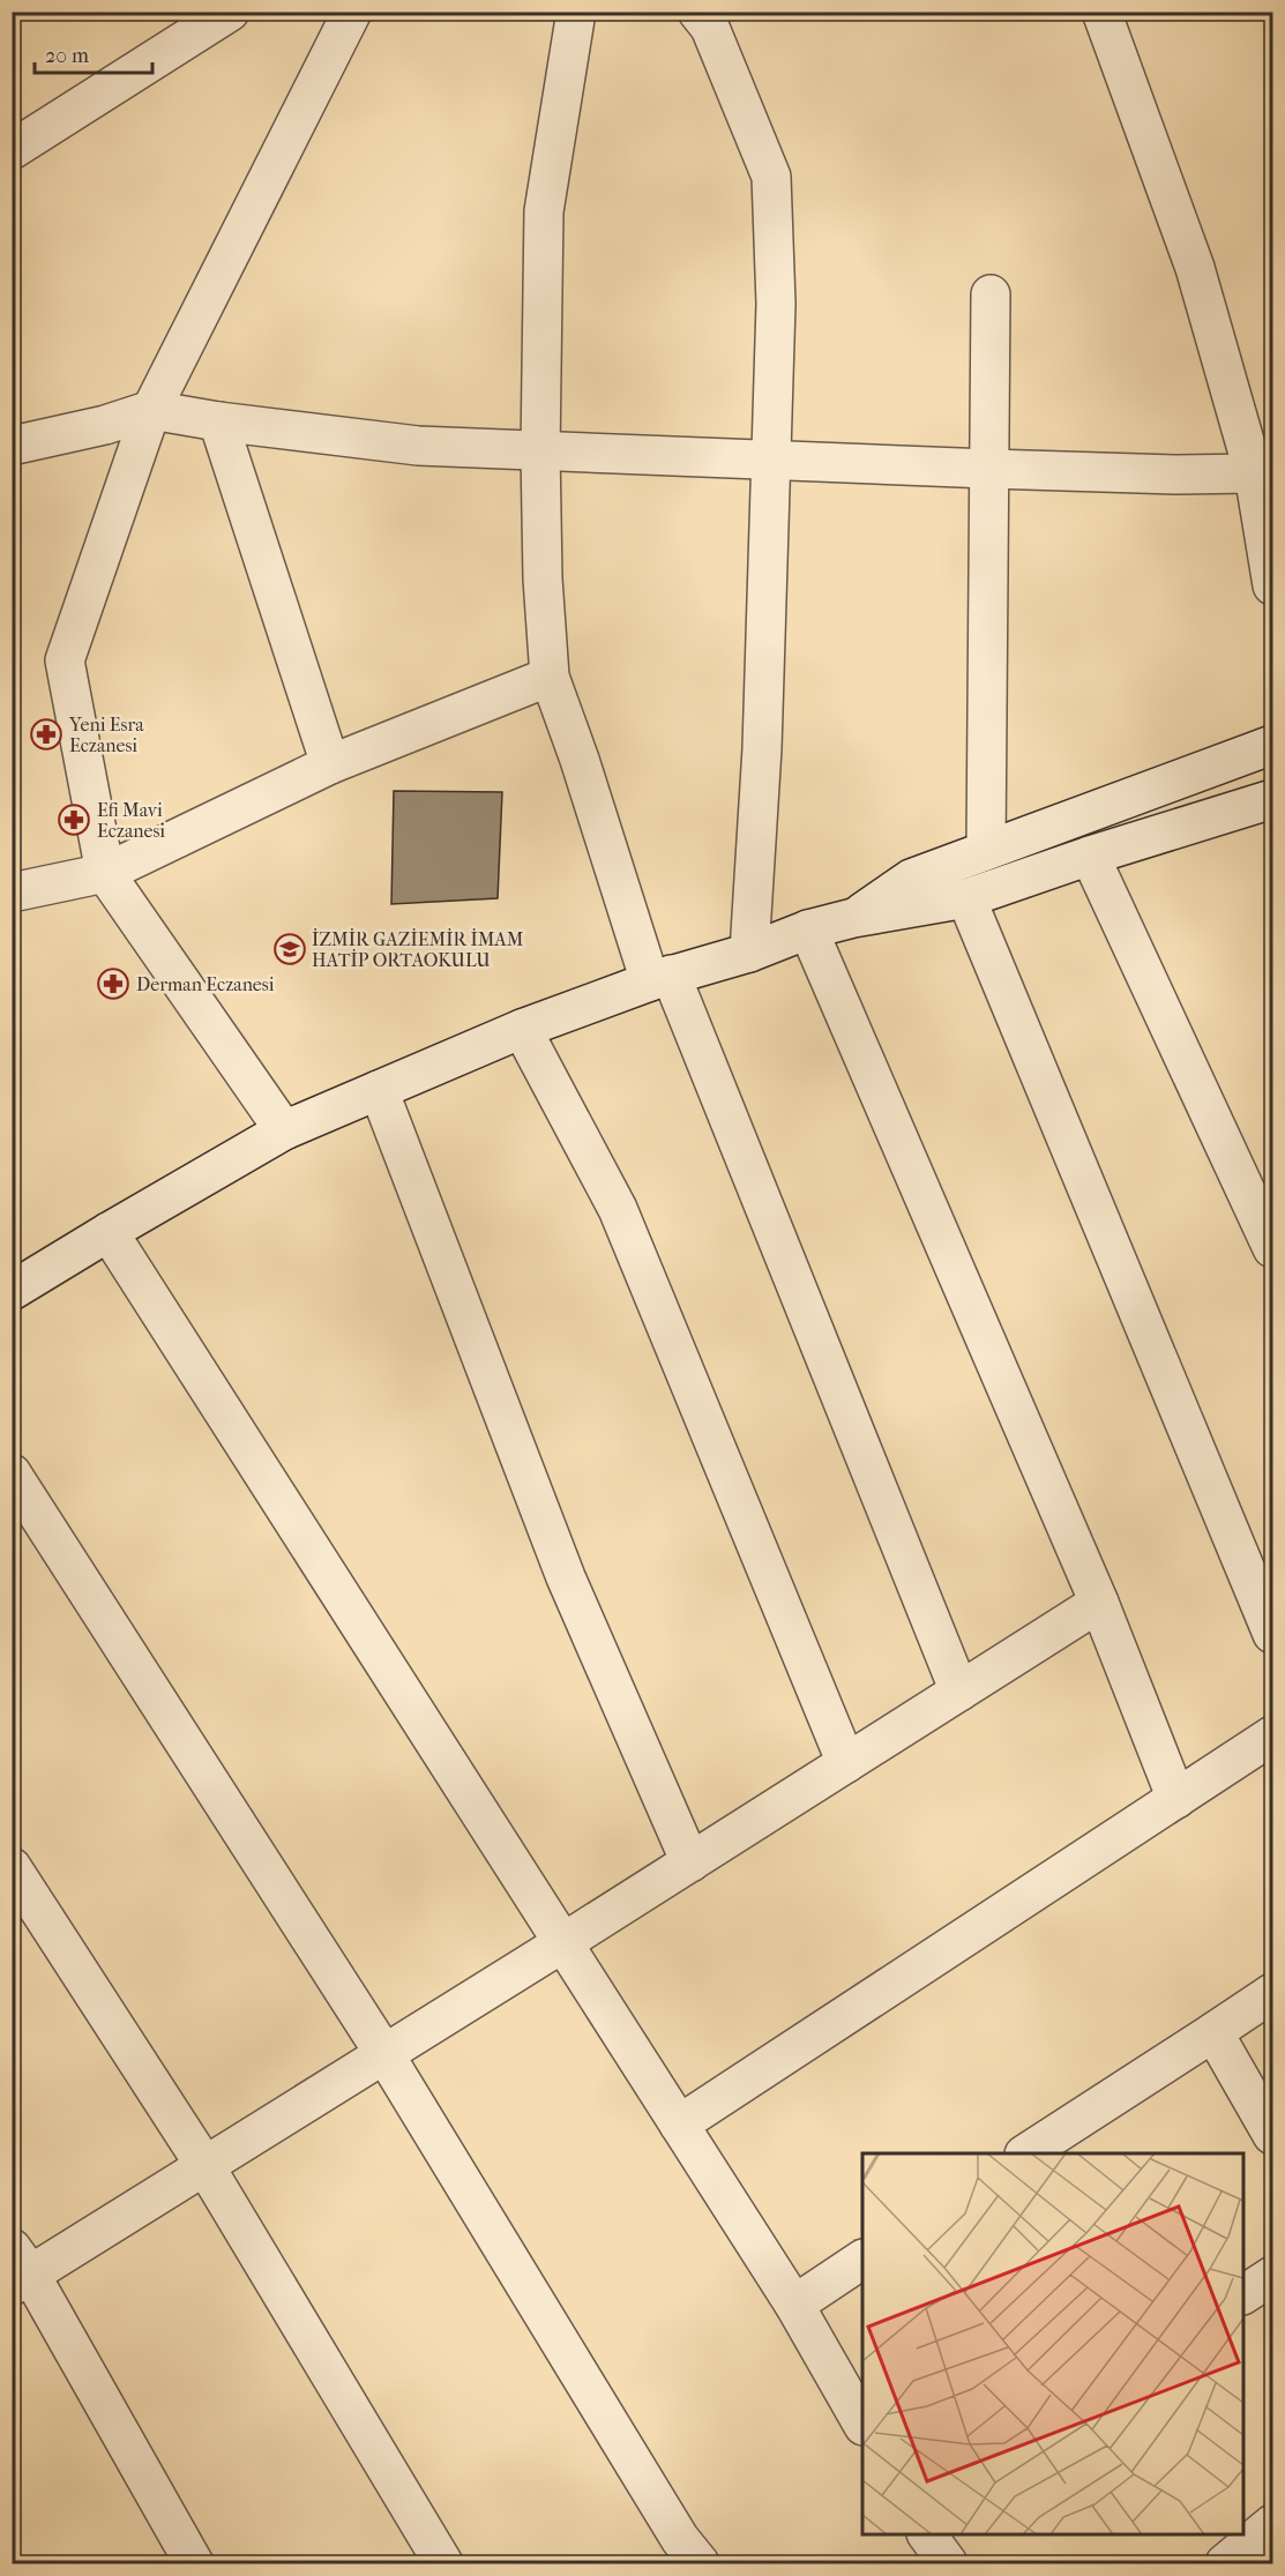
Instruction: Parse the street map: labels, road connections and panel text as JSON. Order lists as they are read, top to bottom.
{
  "places": {
    "pharmacy": ["Yeni Esra Eczanesi", "Efi Mavi Eczanesi", "Derman Eczanesi"],
    "school or university": ["İZMİR GAZİEMİR İMAM HATİP ORTAOKULU"]
  },
  "scale_bar": "20 m"
}
